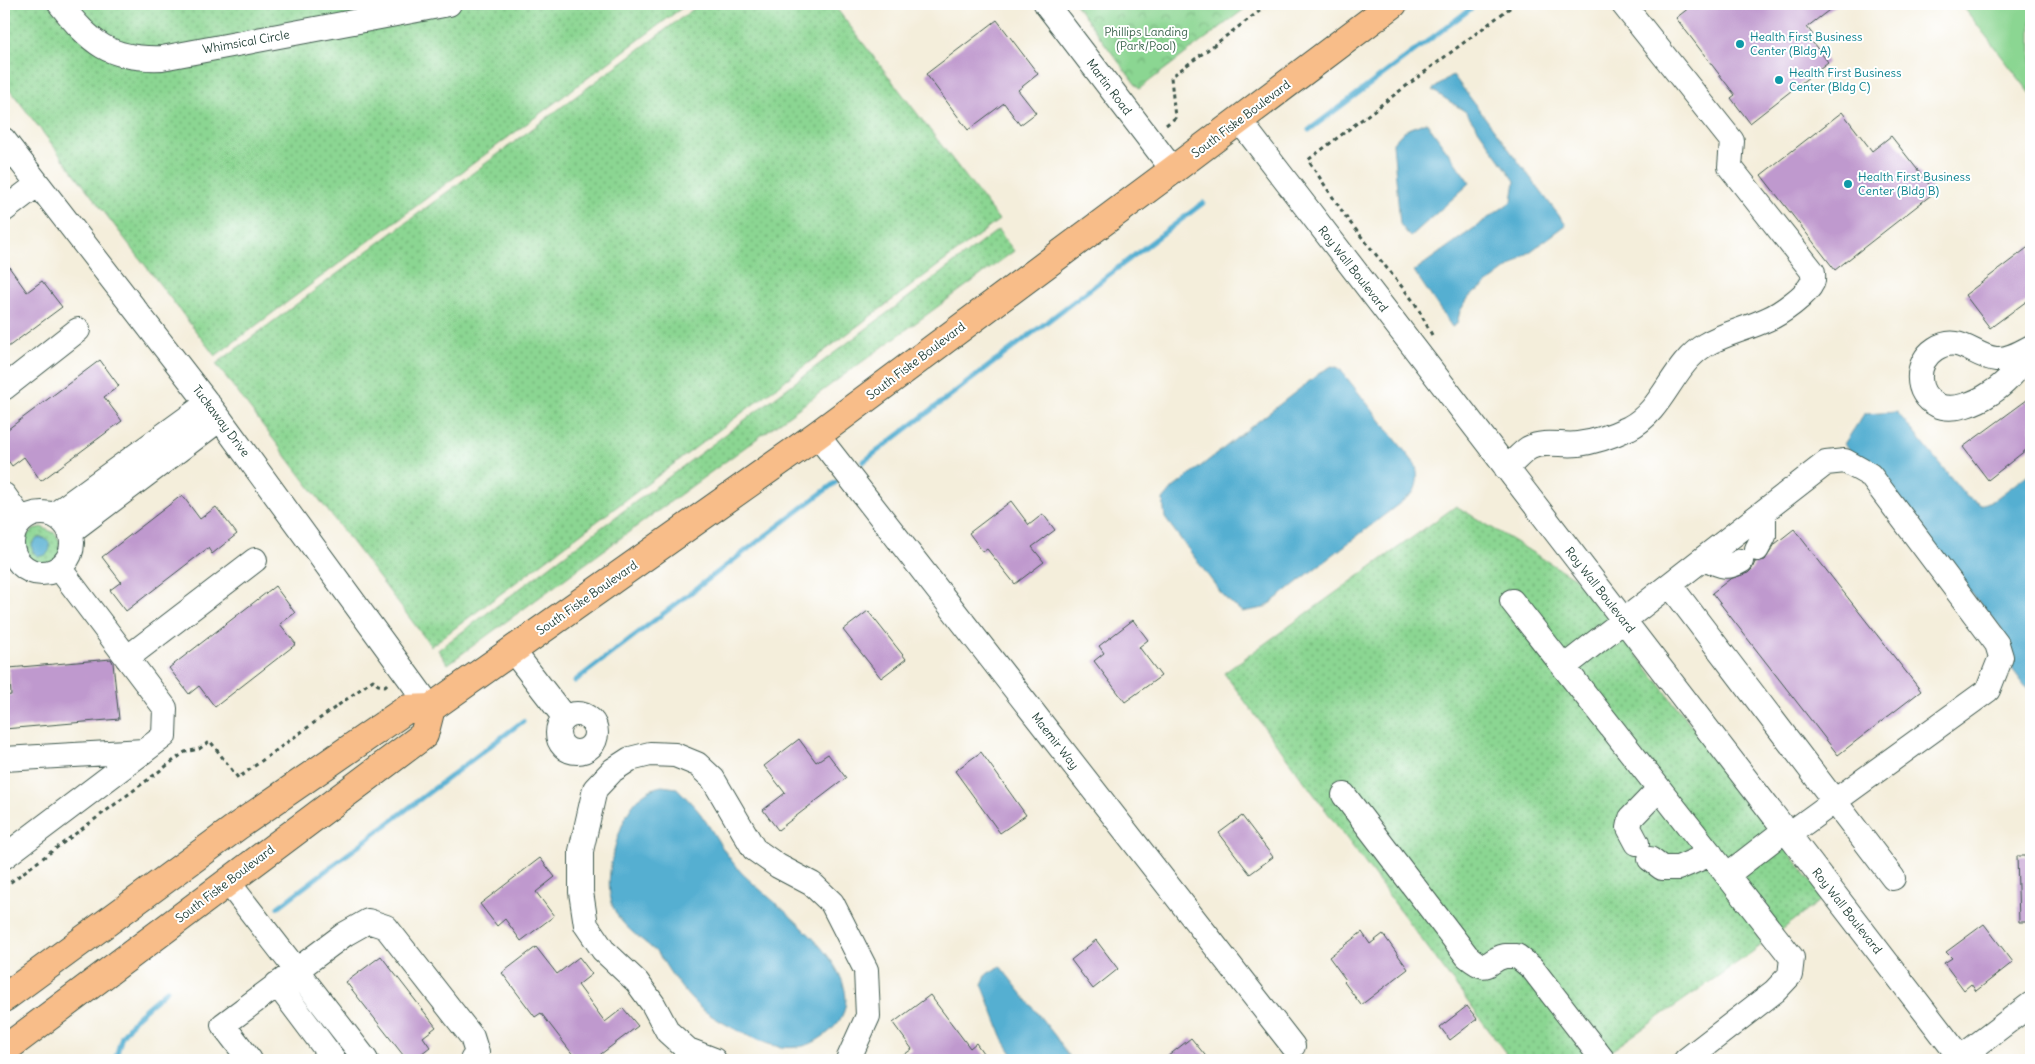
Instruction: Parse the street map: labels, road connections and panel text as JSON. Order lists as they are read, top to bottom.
{
  "streets": {
    "main road": ["South Fiske Boulevard"],
    "street": [
      "Whimsical Circle",
      "Martin Road",
      "Roy Wall Boulevard",
      "Tuckaway Drive",
      "Maemir Way"
    ]
  },
  "crossings": [
    ["Martin Road", "South Fiske Boulevard"],
    ["South Fiske Boulevard", "Roy Wall Boulevard"],
    ["South Fiske Boulevard", "Tuckaway Drive"],
    ["South Fiske Boulevard", "Maemir Way"]
  ],
  "parks": ["Phillips Landing (Park/Pool)"],
  "places": ["Health First Business Center (Bldg A)", "Health First Business Center (Bldg C)", "Health First Business Center (Bldg B)"]
}
